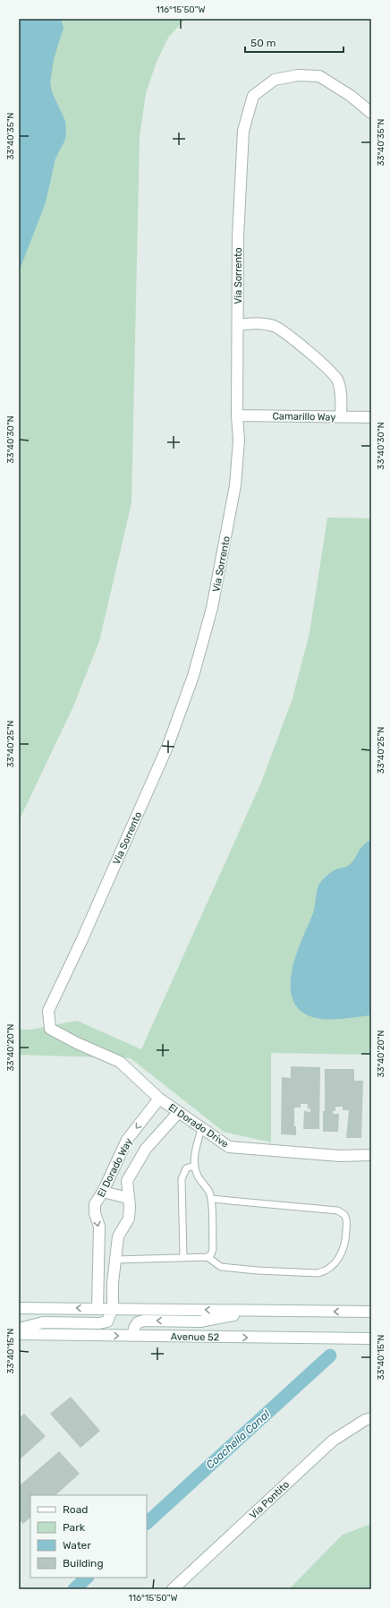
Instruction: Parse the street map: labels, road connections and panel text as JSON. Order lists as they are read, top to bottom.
{
  "streets": {
    "street": [
      "Via Sorrento",
      "Camarillo Way",
      "El Dorado Drive",
      "El Dorado Way",
      "Avenue 52",
      "Via Pontito"
    ]
  },
  "crossings": [
    ["Via Sorrento", "Camarillo Way"],
    ["Via Sorrento", "El Dorado Drive"],
    ["El Dorado Drive", "El Dorado Way"]
  ],
  "water": ["Coachella Canal"],
  "legend": [
    "Road",
    "Park",
    "Water",
    "Building"
  ],
  "scale_bar": "50 m",
  "coordinates": [
    "116°15'50\"W",
    "33°40'35\"N",
    "33°40'30\"N",
    "33°40'25\"N",
    "33°40'20\"N",
    "33°40'15\"N"
  ]
}
